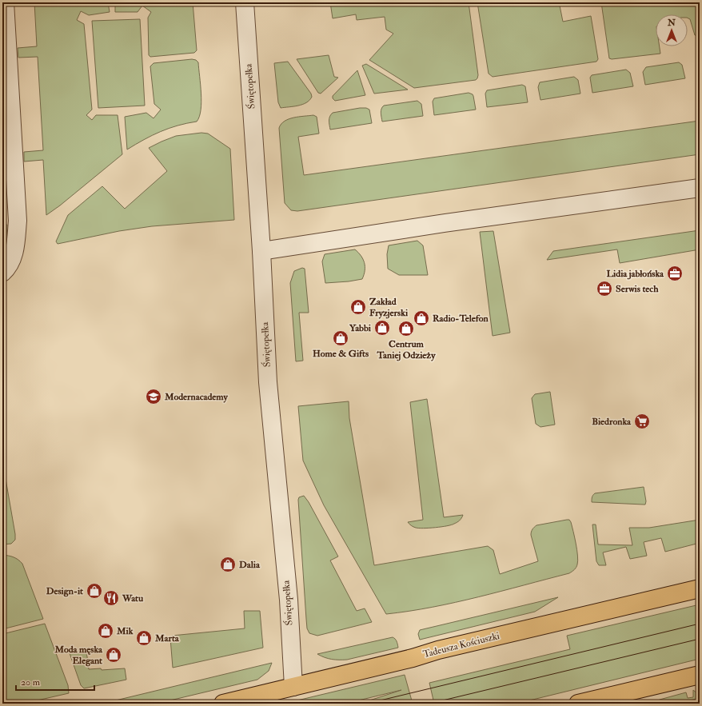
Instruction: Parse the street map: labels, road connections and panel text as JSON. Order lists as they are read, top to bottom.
{
  "streets": {
    "main road": ["Tadeusza Kościuszki"],
    "street": ["Świętopełka"]
  },
  "crossings": [
    ["Świętopełka", "Tadeusza Kościuszki"]
  ],
  "places": {
    "office": ["Lidia jabłońska", "Serwis tech"],
    "shop": [
      "Zakład Fryzjerski",
      "Radio-Telefon",
      "Yabbi",
      "Centrum Taniej Odzieży",
      "Home & Gifts",
      "Dalia",
      "Design-it",
      "Mik",
      "Marta",
      "Moda męska Elegant"
    ],
    "school or university": ["Modernacademy"],
    "supermarket": ["Biedronka"],
    "restaurant": ["Watu"]
  },
  "scale_bar": "20 m",
  "north": "top"
}
